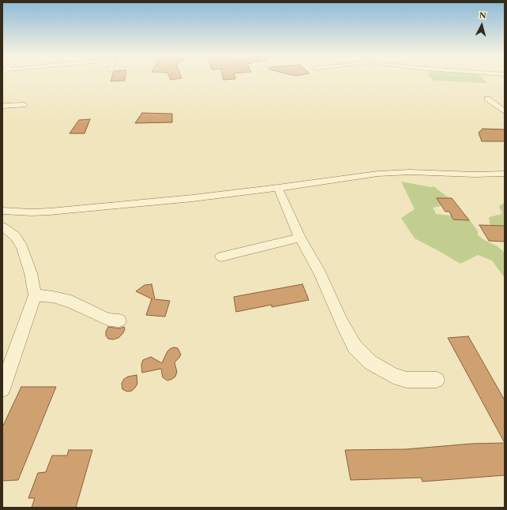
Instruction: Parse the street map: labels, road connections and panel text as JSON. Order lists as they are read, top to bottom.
{
  "north": "top"
}
